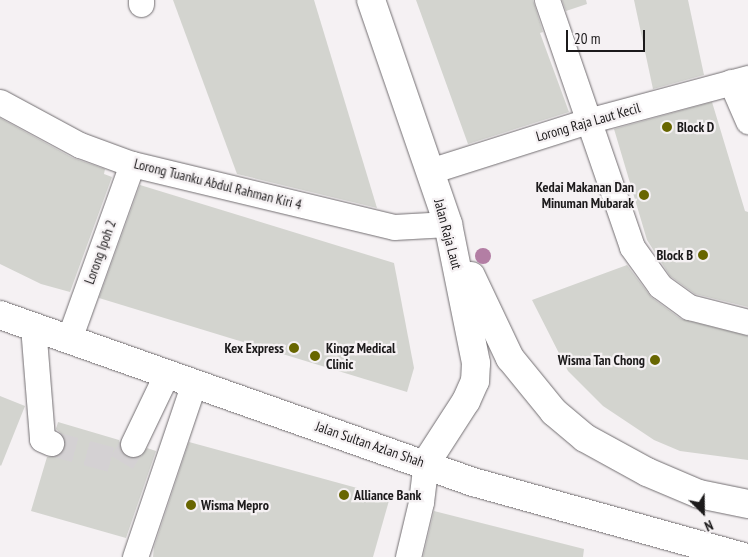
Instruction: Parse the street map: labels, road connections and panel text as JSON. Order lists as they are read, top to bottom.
{
  "streets": {
    "main road": ["Jalan Raja Laut", "Jalan Sultan Azlan Shah"],
    "street": ["Lorong Raja Laut Kecil", "Lorong Tuanku Abdul Rahman Kiri 4", "Lorong Ipoh 2"]
  },
  "crossings": [
    ["Lorong Raja Laut Kecil", "Jalan Raja Laut"],
    ["Lorong Tuanku Abdul Rahman Kiri 4", "Jalan Raja Laut"],
    ["Lorong Tuanku Abdul Rahman Kiri 4", "Lorong Ipoh 2"],
    ["Jalan Raja Laut", "Jalan Sultan Azlan Shah"],
    ["Lorong Ipoh 2", "Jalan Sultan Azlan Shah"]
  ],
  "places": [
    "Block D",
    "Kedai Makanan Dan Minuman Mubarak",
    "Block B",
    "Kex Express",
    "Kingz Medical Clinic",
    "Wisma Tan Chong",
    "Alliance Bank",
    "Wisma Mepro"
  ],
  "scale_bar": "20 m",
  "north": "bottom right"
}
